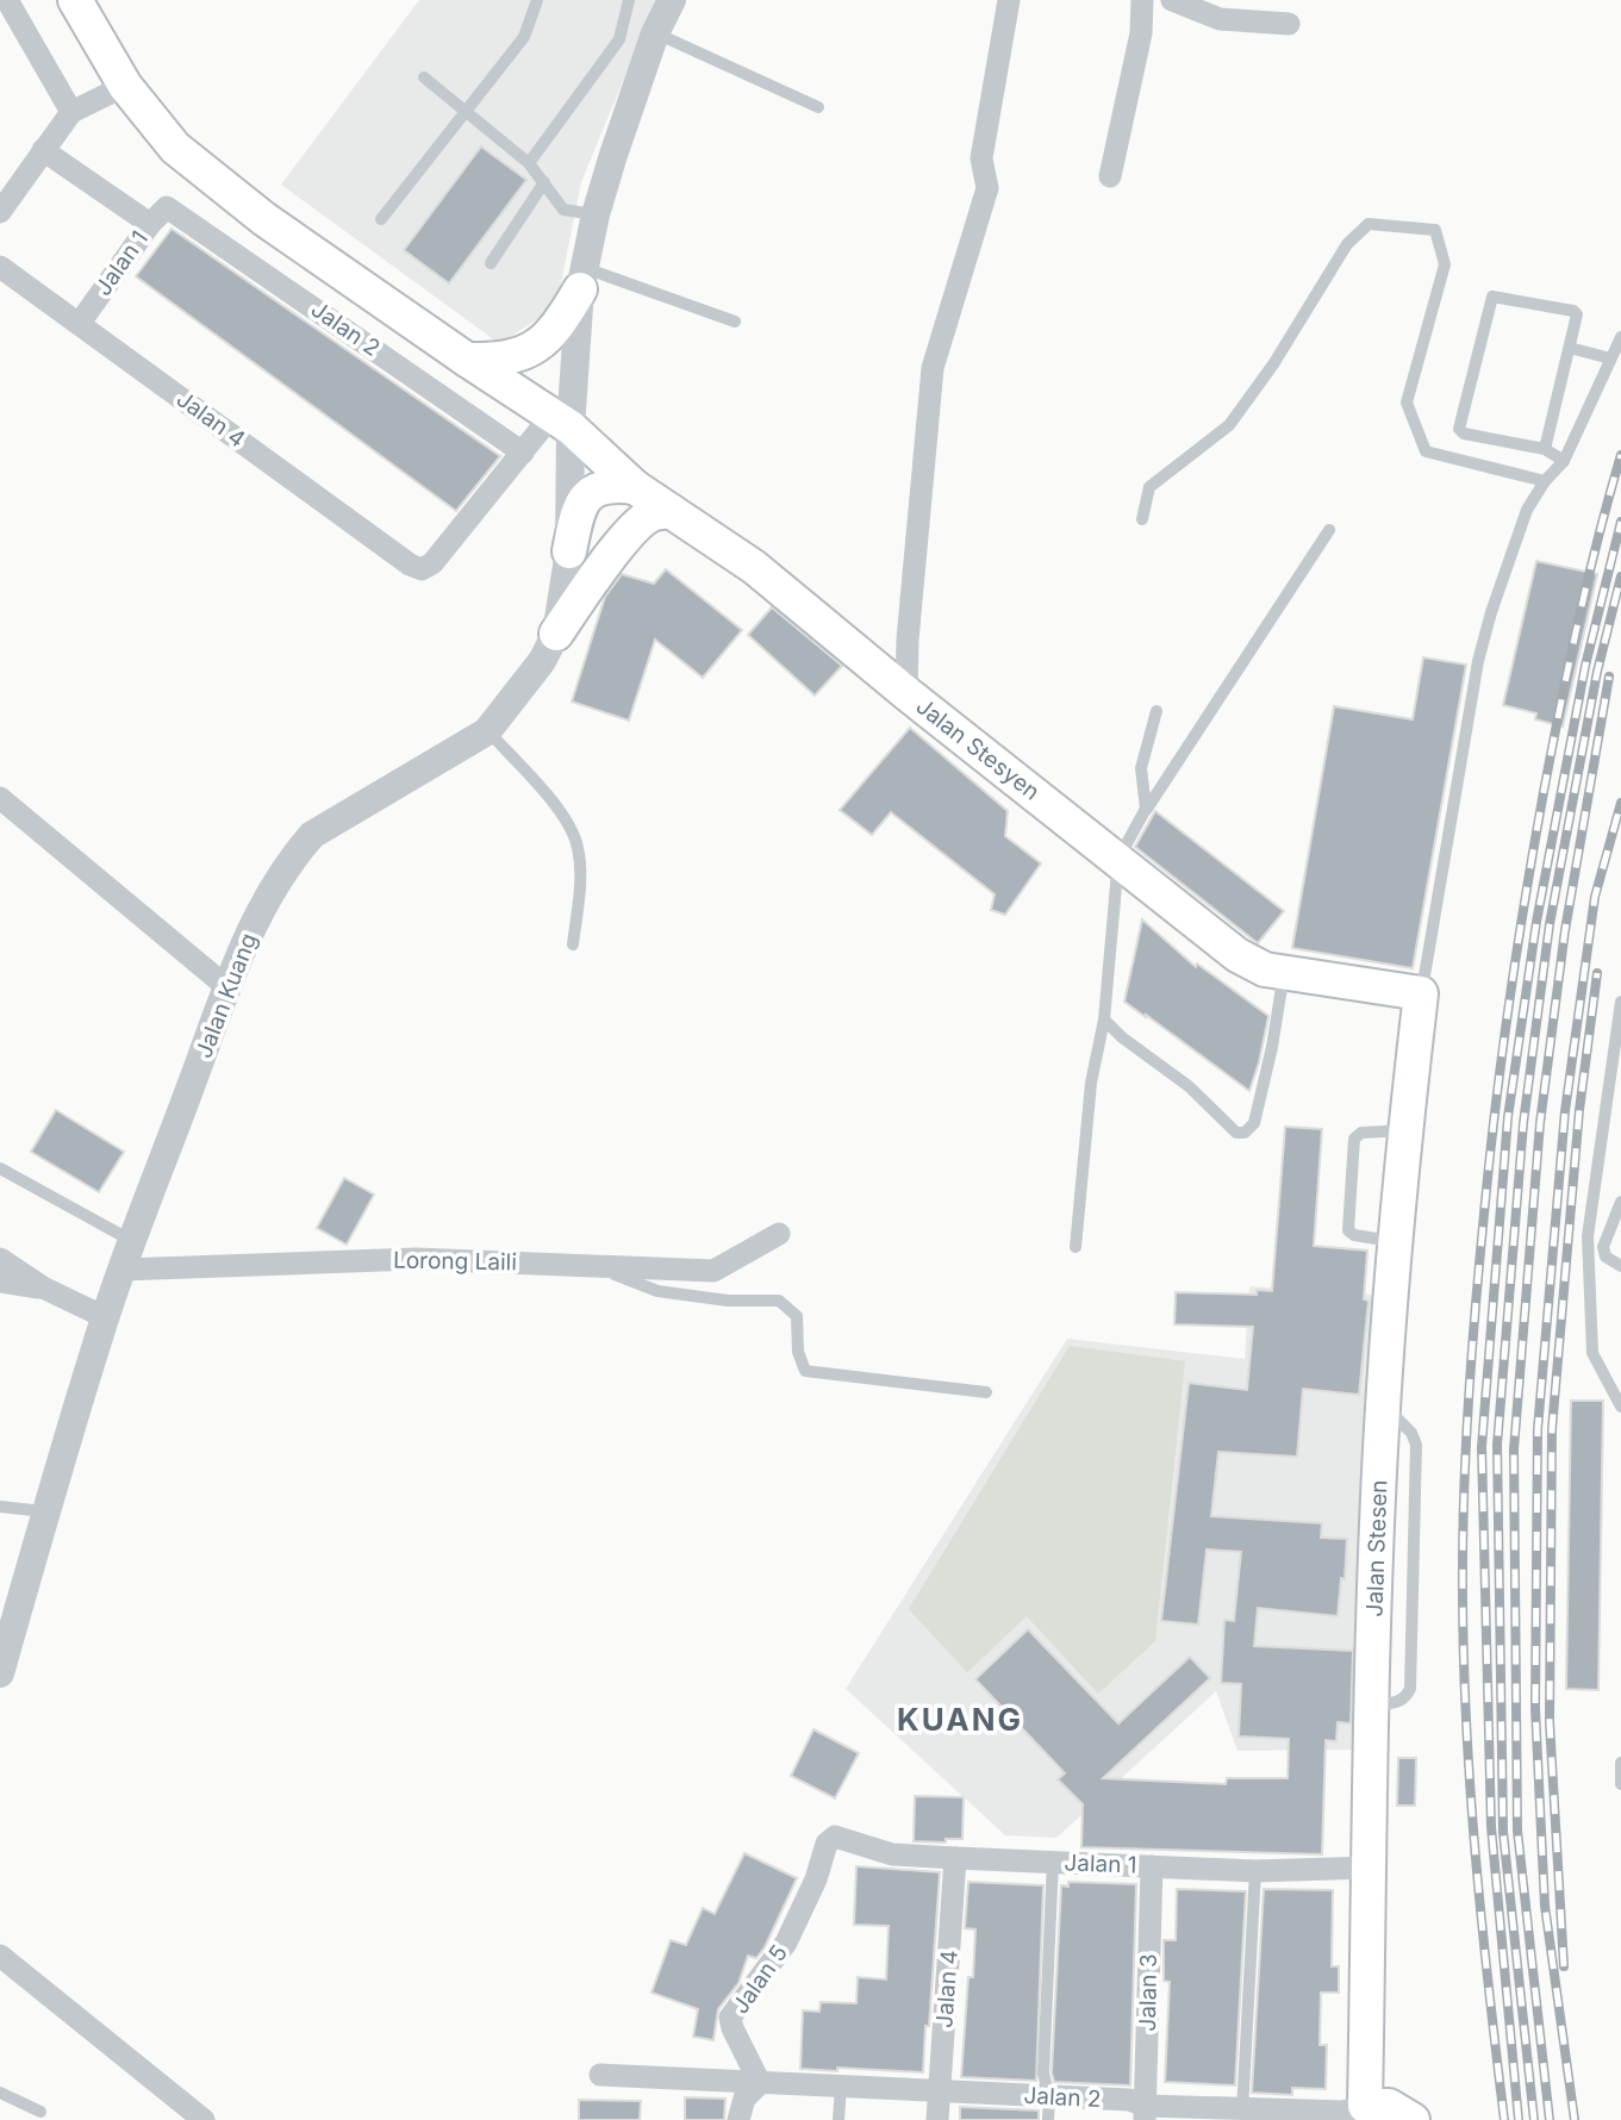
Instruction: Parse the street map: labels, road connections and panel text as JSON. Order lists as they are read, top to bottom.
{
  "streets": {
    "main road": ["Jalan Stesyen", "Jalan Stesen"],
    "street": [
      "Jalan 1",
      "Jalan 2",
      "Jalan 4",
      "Jalan Kuang",
      "Lorong Laili",
      "Jalan 5",
      "Jalan 3"
    ]
  },
  "crossings": [
    ["Jalan 1", "Jalan 2"],
    ["Jalan 1", "Jalan 4"],
    ["Jalan 1", "Jalan Stesen"],
    ["Jalan 1", "Jalan 5"],
    ["Jalan 1", "Jalan 3"],
    ["Jalan 2", "Jalan 4"],
    ["Jalan 2", "Jalan Stesen"],
    ["Jalan 2", "Jalan 5"],
    ["Jalan 2", "Jalan 3"],
    ["Jalan Stesyen", "Jalan Kuang"],
    ["Jalan Stesyen", "Jalan Stesen"],
    ["Jalan Kuang", "Lorong Laili"]
  ],
  "districts": ["KUANG"]
}
